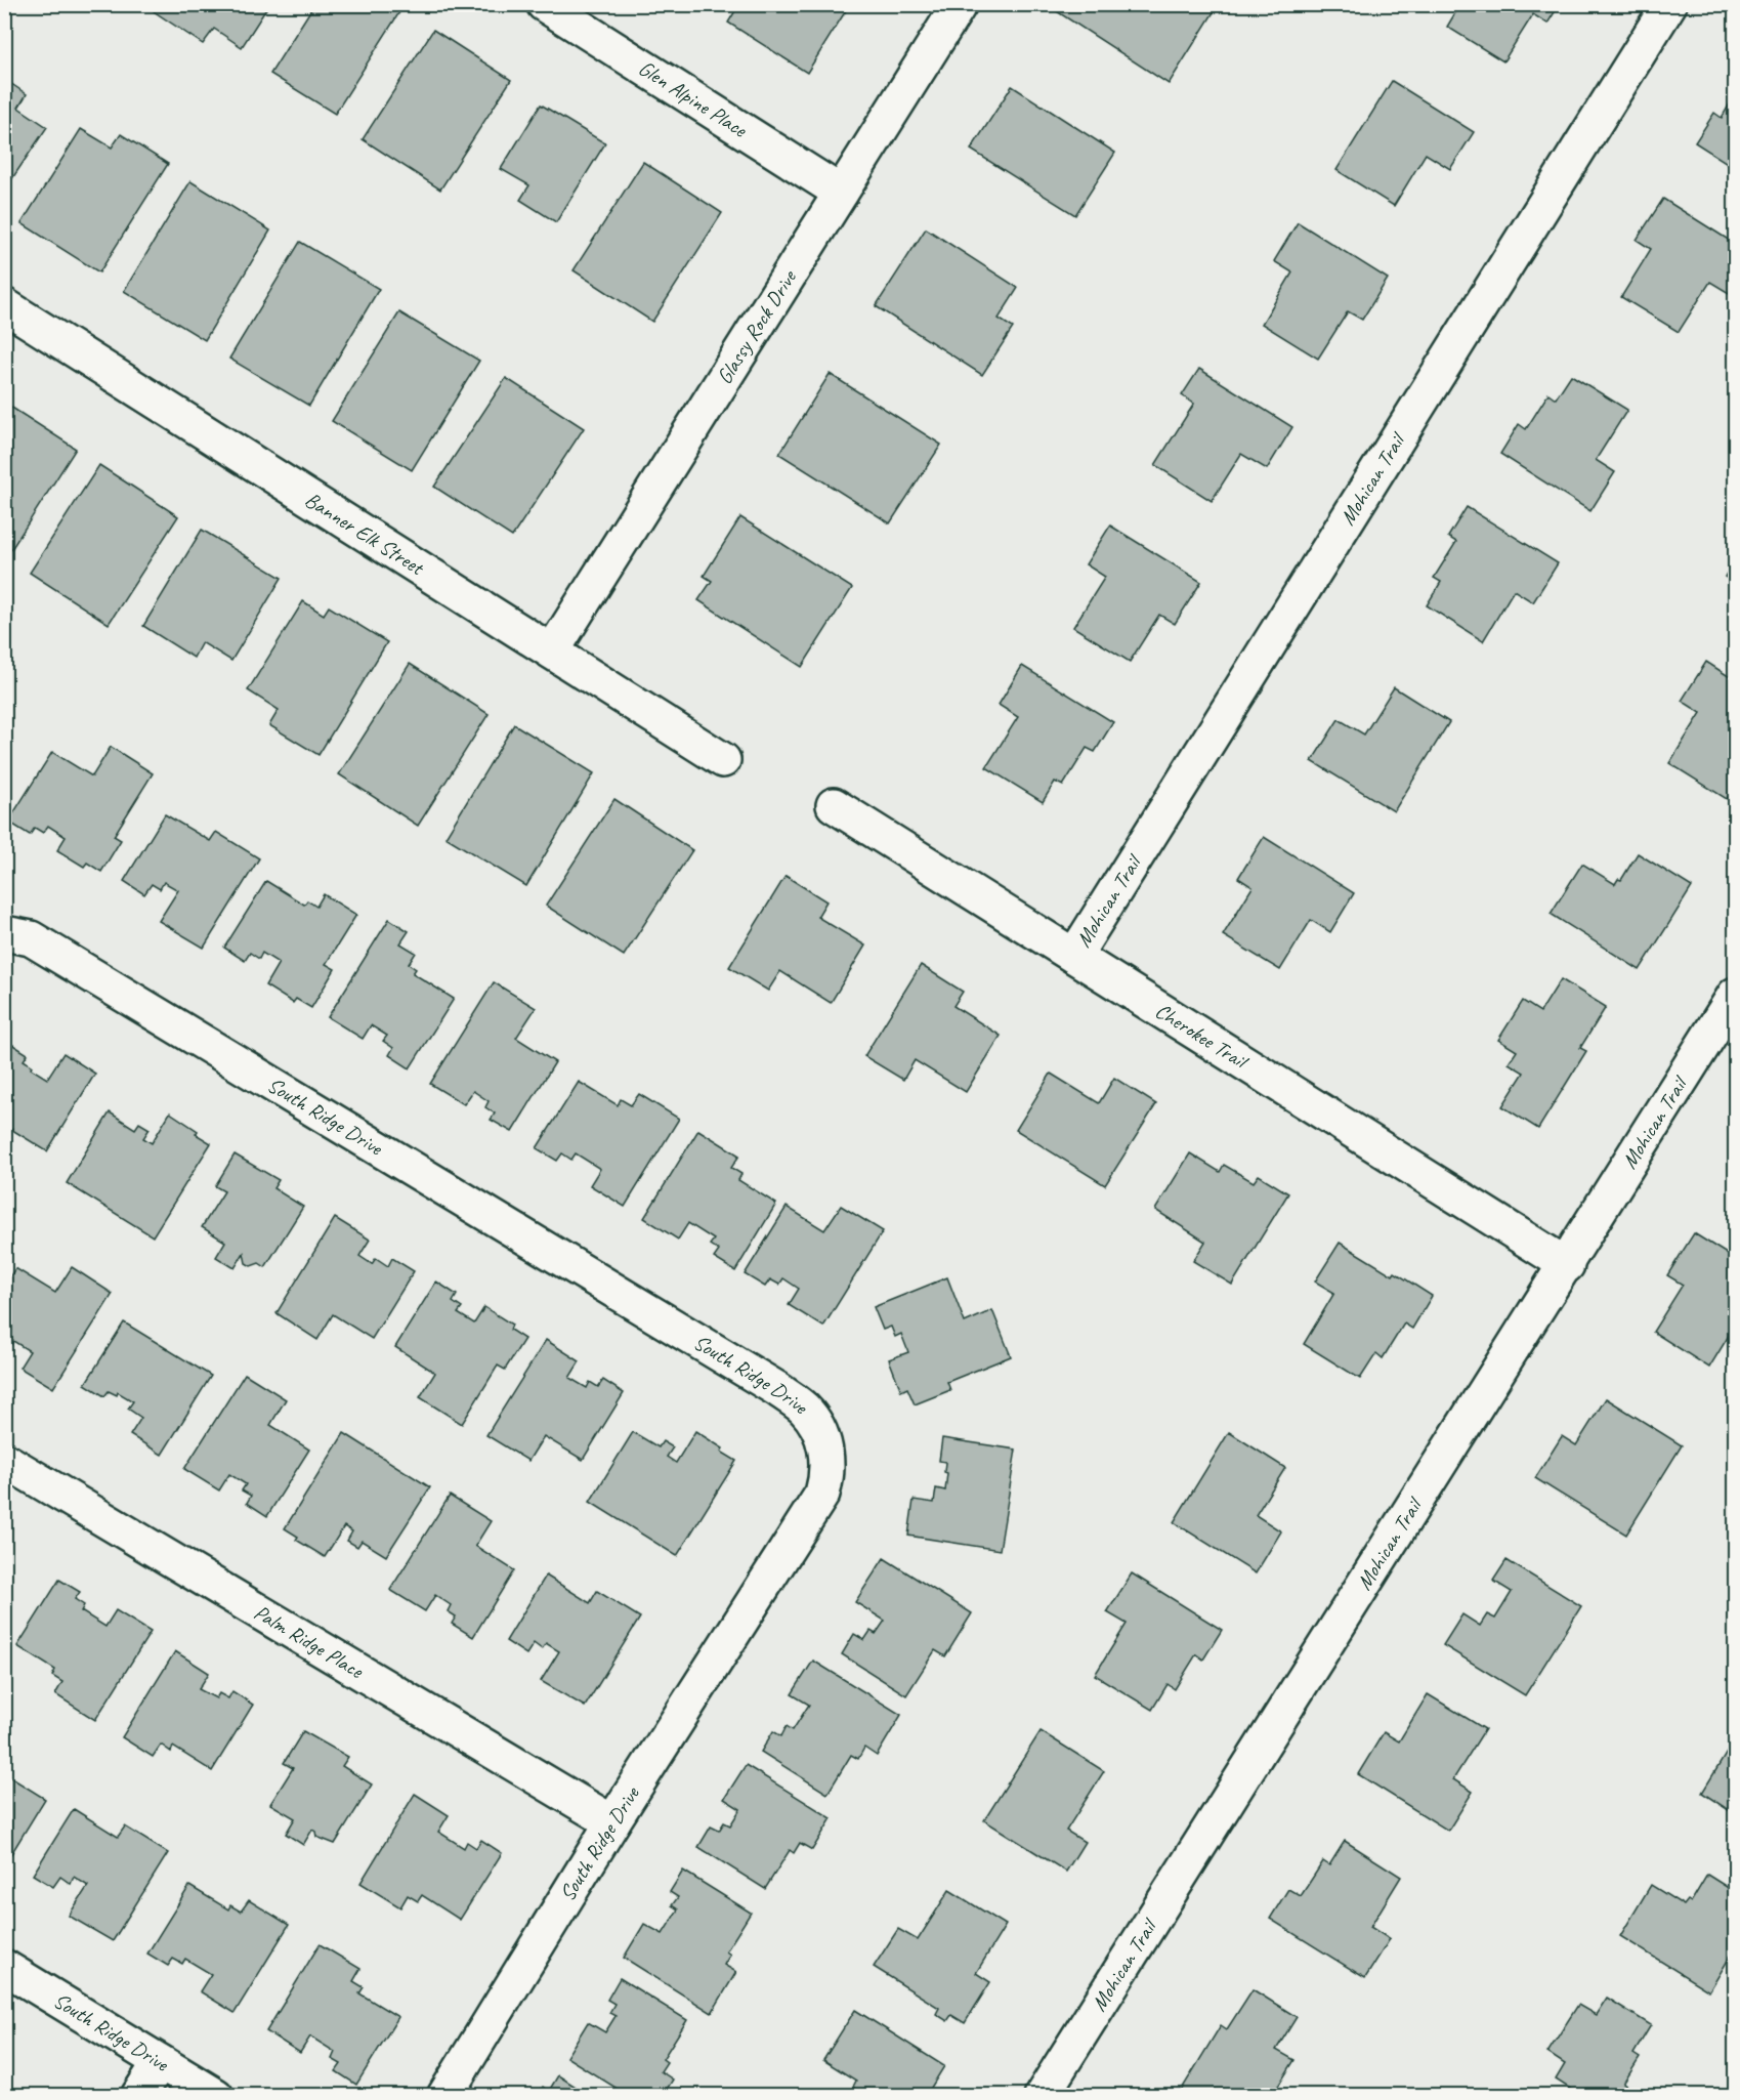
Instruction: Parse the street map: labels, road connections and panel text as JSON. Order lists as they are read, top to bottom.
{
  "streets": {
    "street": [
      "Glen Alpine Place",
      "Glassy Rock Drive",
      "Mohican Trail",
      "Banner Elk Street",
      "Cherokee Trail",
      "South Ridge Drive",
      "Palm Ridge Place"
    ]
  },
  "crossings": [
    ["Glen Alpine Place", "Glassy Rock Drive"],
    ["Glassy Rock Drive", "Banner Elk Street"],
    ["Mohican Trail", "Cherokee Trail"],
    ["South Ridge Drive", "Palm Ridge Place"]
  ]
}
